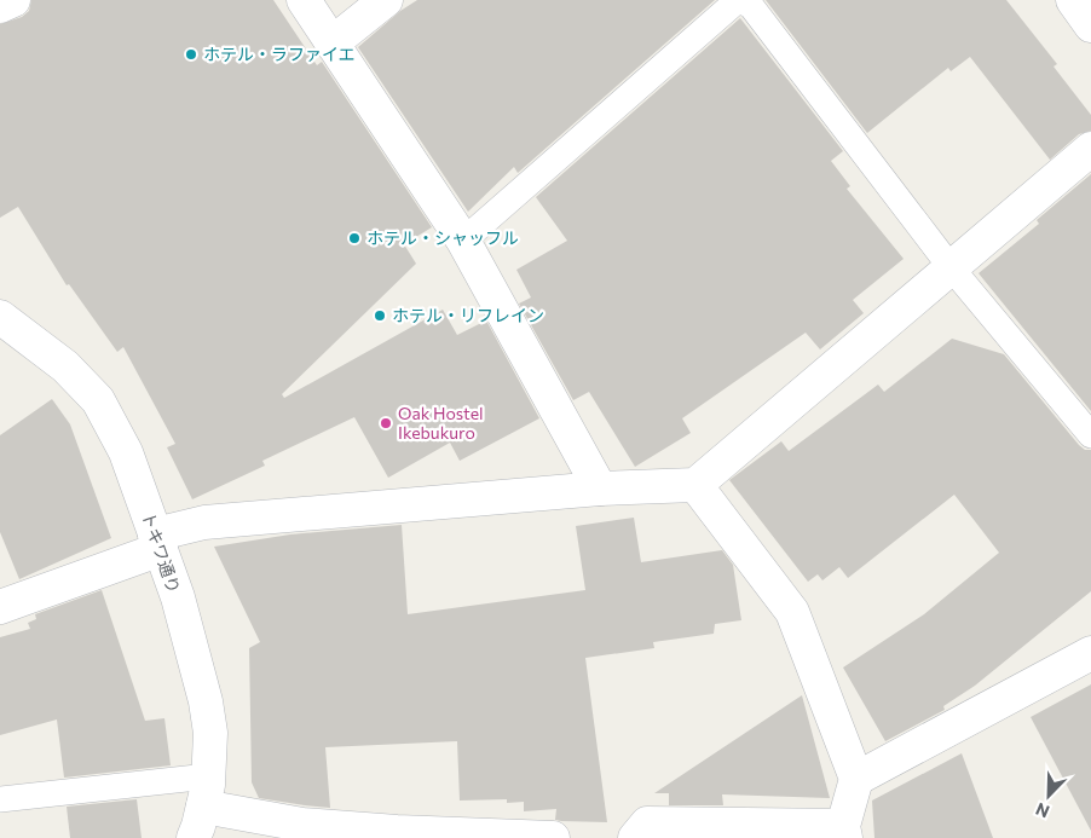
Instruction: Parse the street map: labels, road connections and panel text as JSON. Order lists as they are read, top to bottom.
{
  "streets": {
    "street": ["トキワ通り"]
  },
  "places": [
    "ホテル・ラファイエ",
    "ホテル・シャッフル",
    "ホテル・リフレイン",
    "Oak Hostel Ikebukuro"
  ],
  "north": "bottom left"
}
